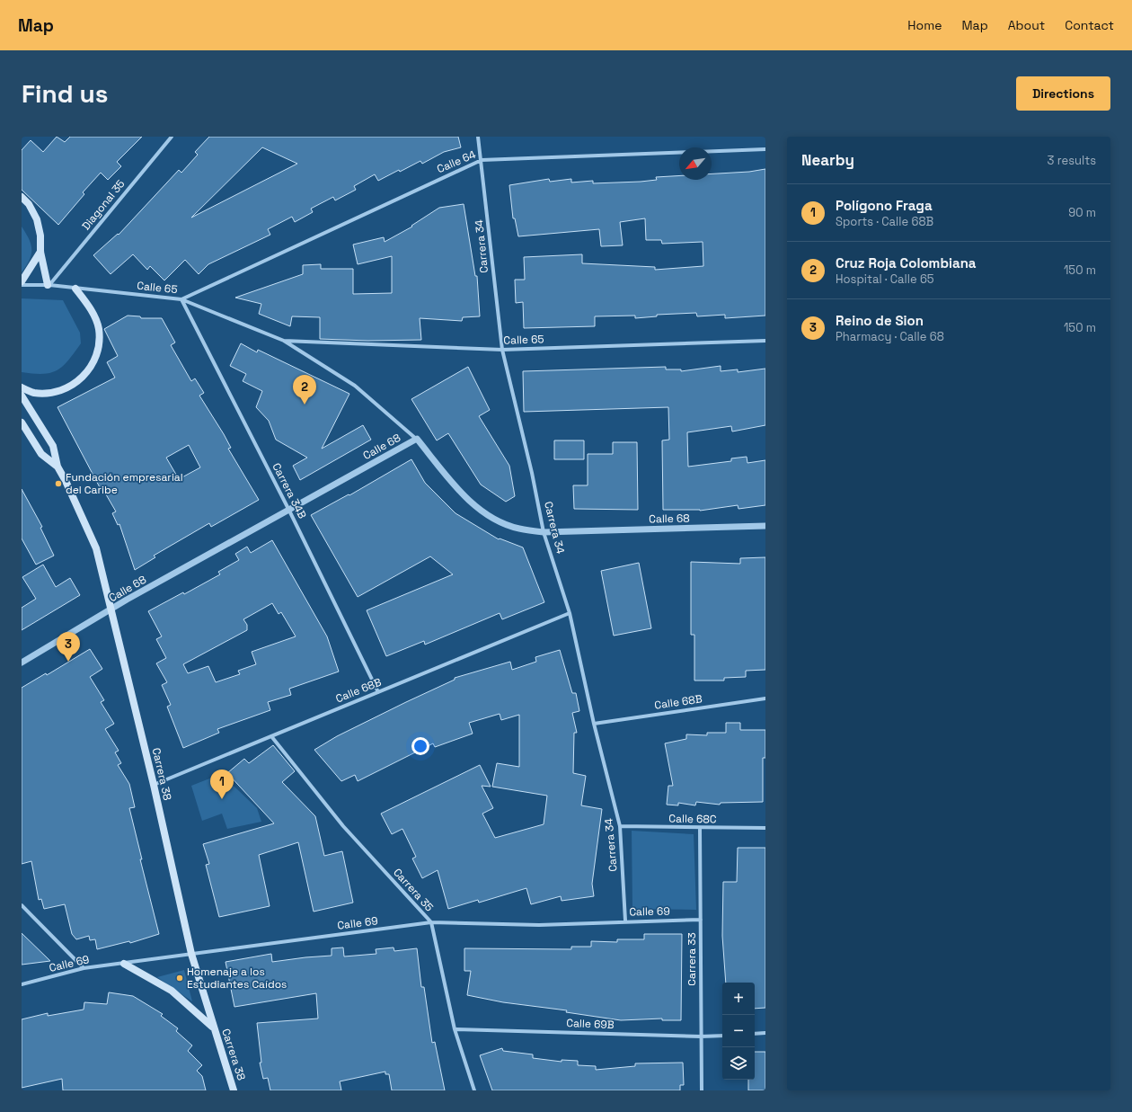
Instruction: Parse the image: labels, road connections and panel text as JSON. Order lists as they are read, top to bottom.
{
  "streets": {
    "main road": ["Carrera 38"],
    "street": [
      "Calle 64",
      "Diagonal 35",
      "Carrera 34",
      "Calle 65",
      "Calle 68",
      "Carrera 34B",
      "Calle 68B",
      "Calle 68C",
      "Carrera 35",
      "Calle 69",
      "Carrera 33",
      "Calle 69B"
    ]
  },
  "crossings": [
    ["Calle 64", "Carrera 34"],
    ["Calle 64", "Calle 65"],
    ["Calle 64", "Carrera 34B"],
    ["Diagonal 35", "Calle 65"],
    ["Carrera 34", "Calle 65"],
    ["Carrera 34", "Calle 68"],
    ["Carrera 34", "Calle 68B"],
    ["Carrera 34", "Calle 68C"],
    ["Carrera 34", "Calle 69"],
    ["Calle 65", "Calle 68"],
    ["Calle 65", "Carrera 34B"],
    ["Calle 68", "Carrera 34B"],
    ["Calle 68", "Carrera 38"],
    ["Carrera 34B", "Calle 68B"],
    ["Calle 68B", "Carrera 38"],
    ["Calle 68B", "Carrera 35"],
    ["Carrera 38", "Calle 69"],
    ["Calle 68C", "Carrera 33"],
    ["Carrera 35", "Calle 69"],
    ["Carrera 35", "Calle 69B"],
    ["Calle 69", "Carrera 33"],
    ["Carrera 33", "Calle 69B"]
  ],
  "places": ["Fundación empresarial del Caribe", "Homenaje a los Estudiantes Caídos"],
  "north": "bottom left",
  "page": {
    "header": "Map",
    "nav": [
      "Home",
      "Map",
      "About",
      "Contact"
    ],
    "buttons": "Directions",
    "title": "Find us",
    "heading": ["Nearby", "3 results"],
    "list": [
      {
        "mark": "1",
        "name": "Polígono Fraga",
        "note": "Sports · Calle 68B",
        "value": "90 m"
      },
      {
        "mark": "2",
        "name": "Cruz Roja Colombiana",
        "note": "Hospital · Calle 65",
        "value": "150 m"
      },
      {
        "mark": "3",
        "name": "Reino de Sion",
        "note": "Pharmacy · Calle 68",
        "value": "150 m"
      }
    ],
    "pins": ["2", "3", "1"],
    "map_buttons": ["+", "−"]
  }
}
